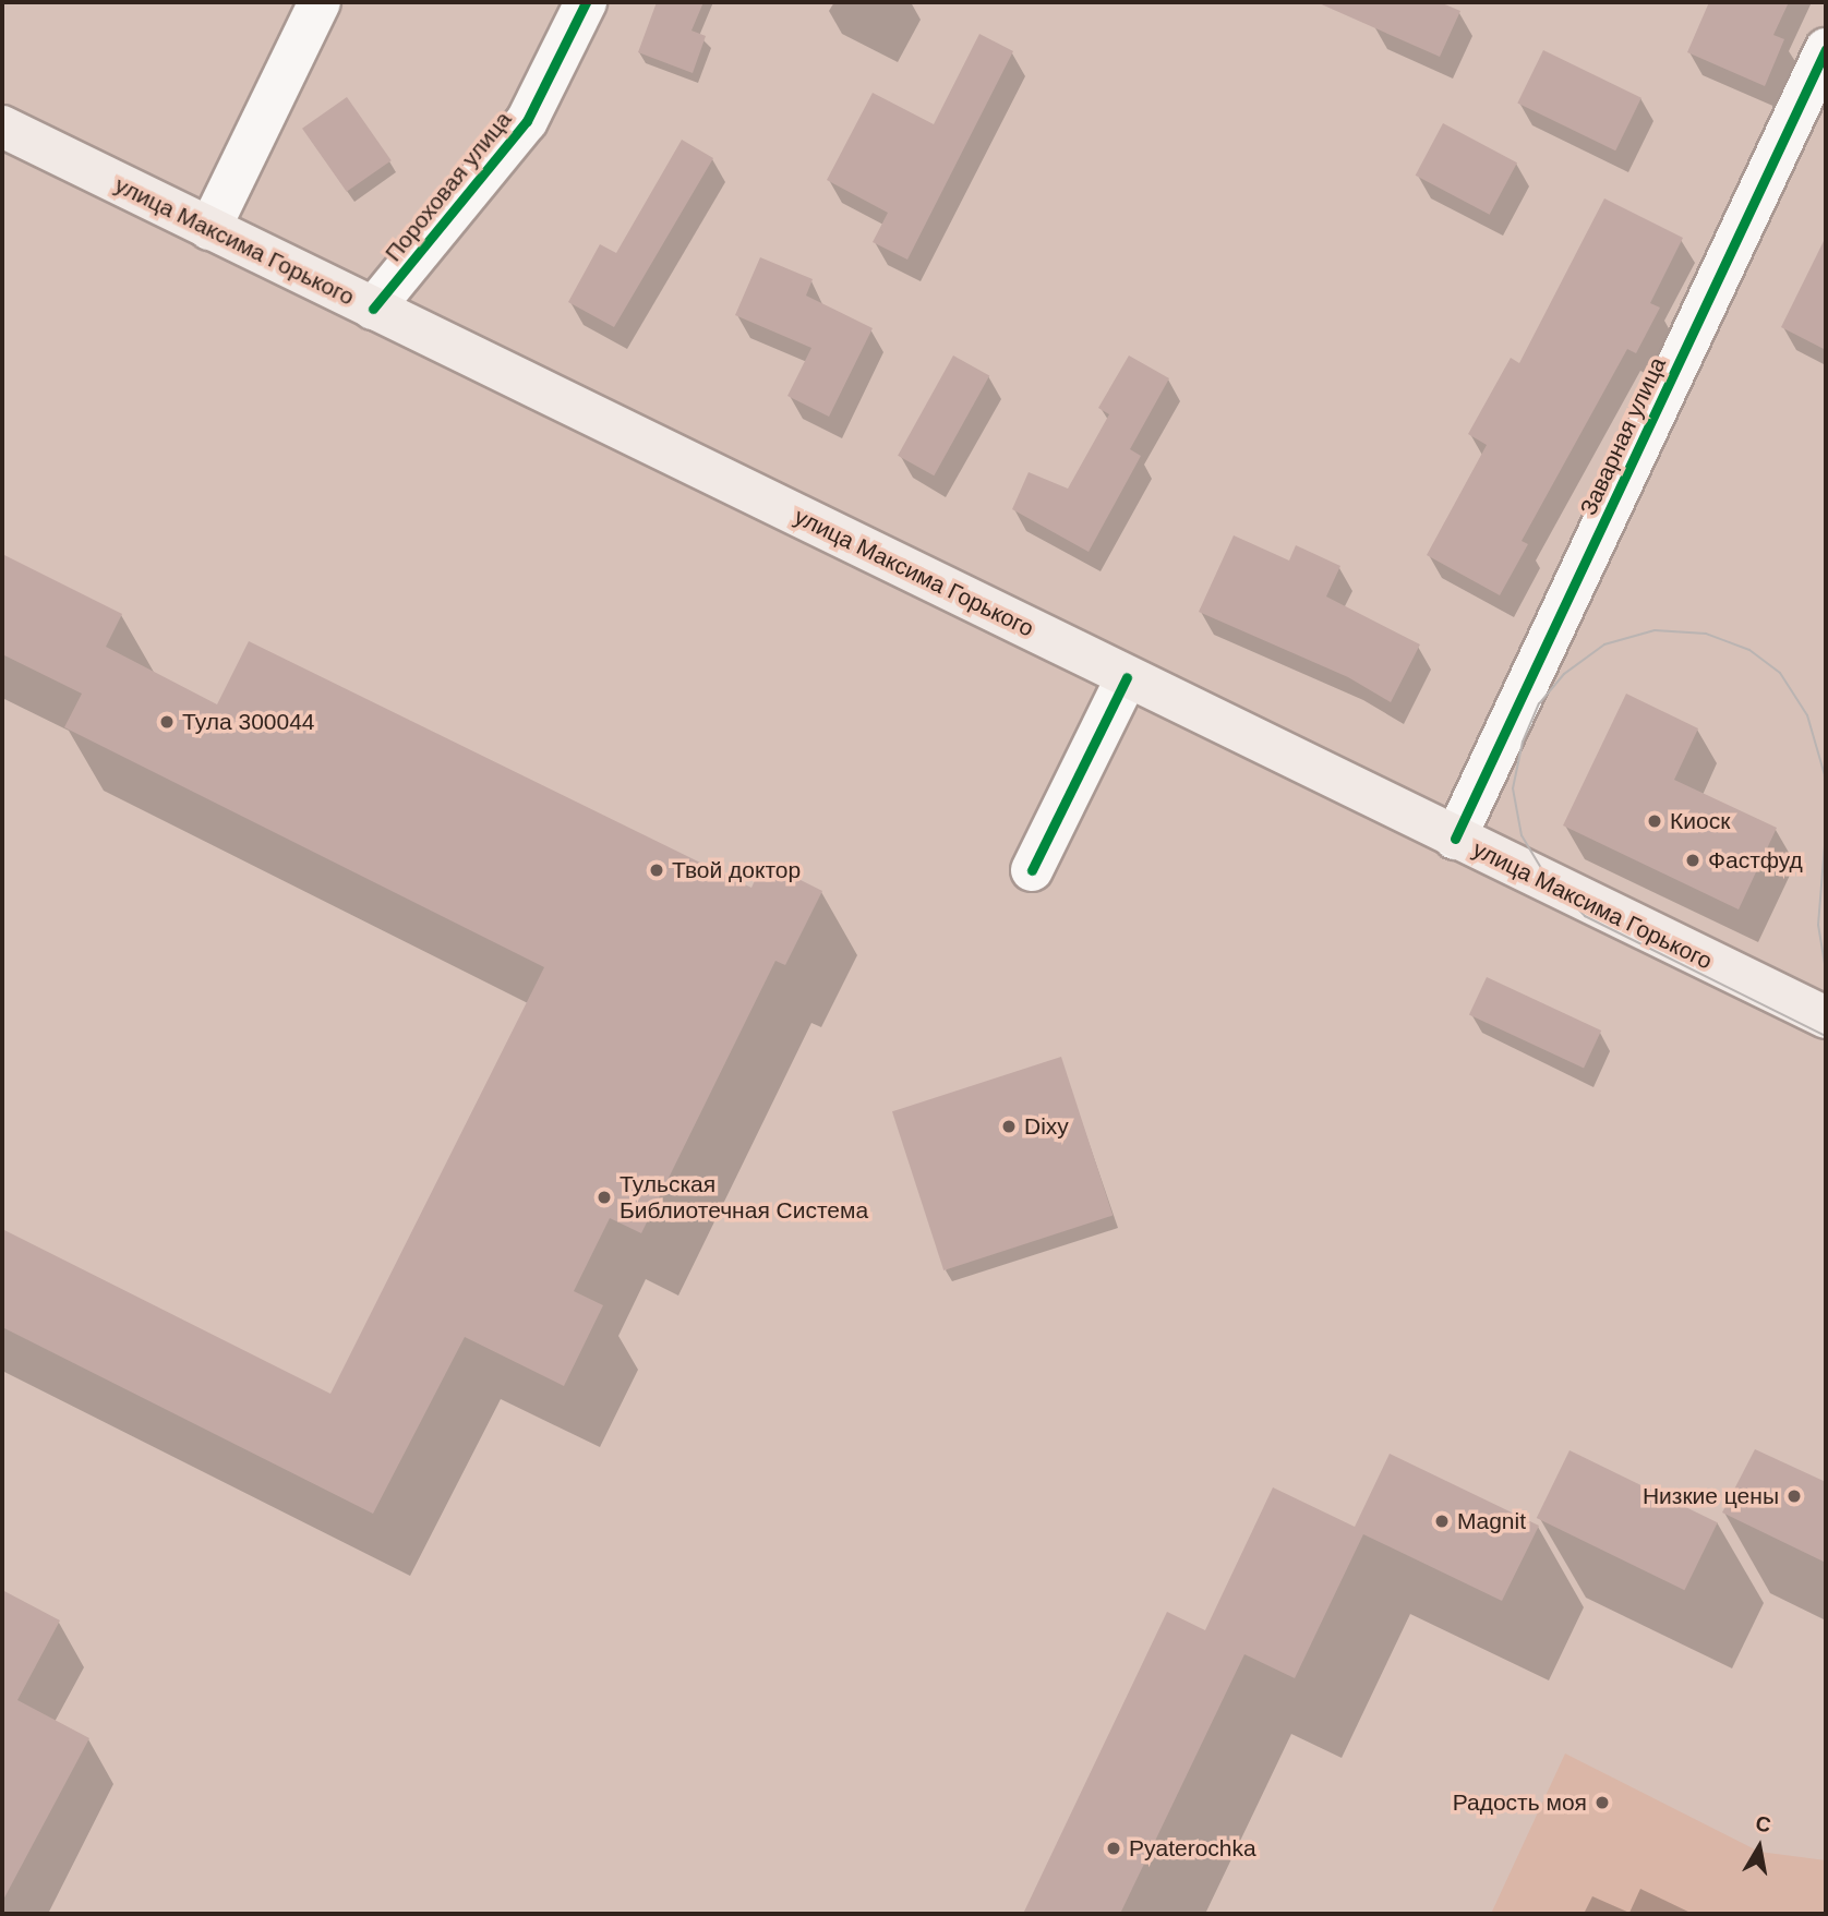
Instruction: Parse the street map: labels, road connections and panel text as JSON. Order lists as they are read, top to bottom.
{
  "streets": {
    "main road": ["улица Максима Горького"],
    "street": ["Пороховая улица", "Заварная улица"]
  },
  "crossings": [
    ["Пороховая улица", "улица Максима Горького"],
    ["улица Максима Горького", "Заварная улица"]
  ],
  "places": [
    "Тула 300044",
    "Киоск",
    "Фастфуд",
    "Твой доктор",
    "Dixy",
    "Тульская Библиотечная Система",
    "Низкие цены",
    "Magnit",
    "Радость моя",
    "Pyaterochka"
  ],
  "north": "top"
}
